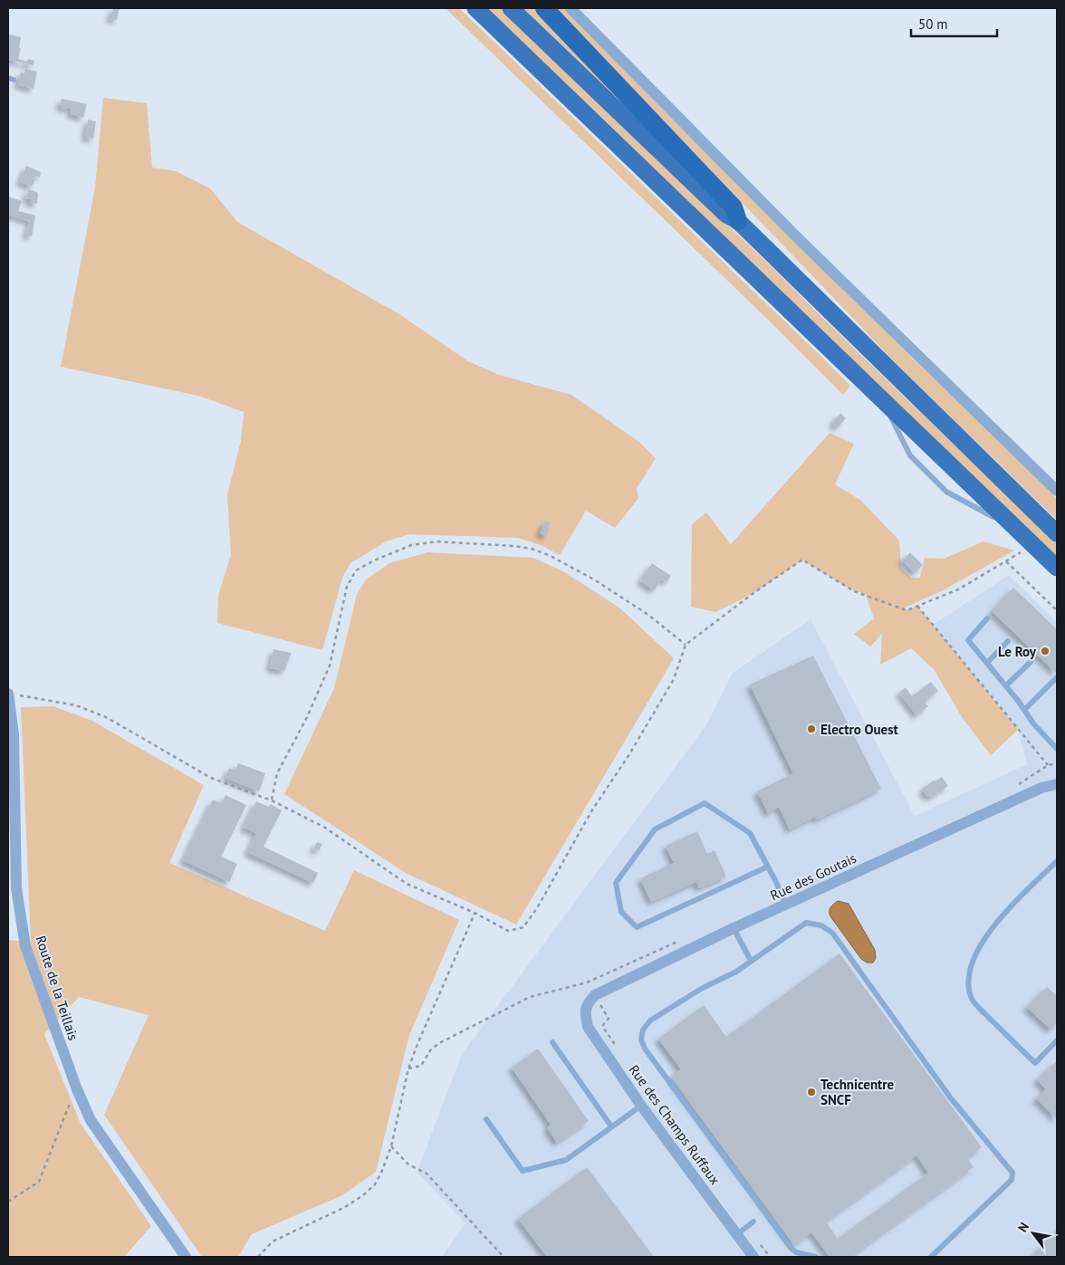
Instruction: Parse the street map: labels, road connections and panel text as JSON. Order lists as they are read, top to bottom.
{
  "streets": {
    "street": ["Rue des Goutais", "Route de la Teillais", "Rue des Champs Ruffaux"]
  },
  "crossings": [
    ["Rue des Goutais", "Rue des Champs Ruffaux"]
  ],
  "places": ["Le Roy", "Electro Ouest", "Technicentre SNCF"],
  "scale_bar": "50 m",
  "north": "top left"
}
